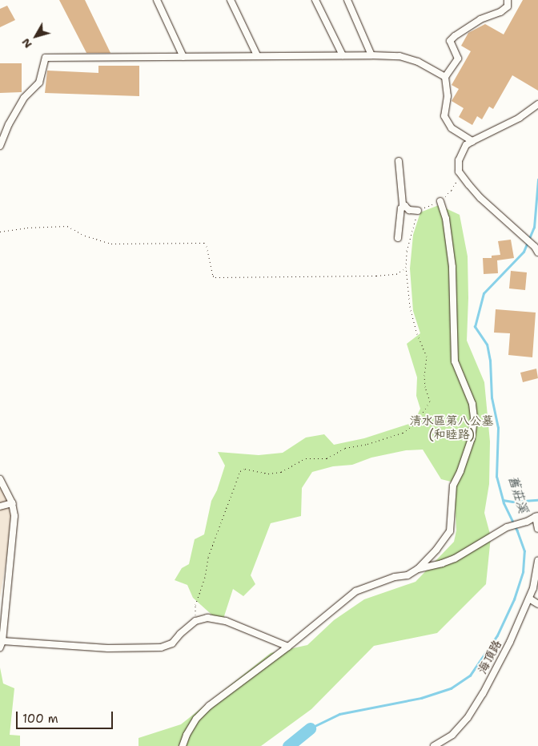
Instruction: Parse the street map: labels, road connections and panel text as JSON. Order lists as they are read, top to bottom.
{
  "streets": {
    "street": ["海頂路"]
  },
  "water": ["舊莊溪"],
  "parks": ["清水區第八公墓 (和睦路)"],
  "scale_bar": "100 m",
  "north": "bottom left"
}
